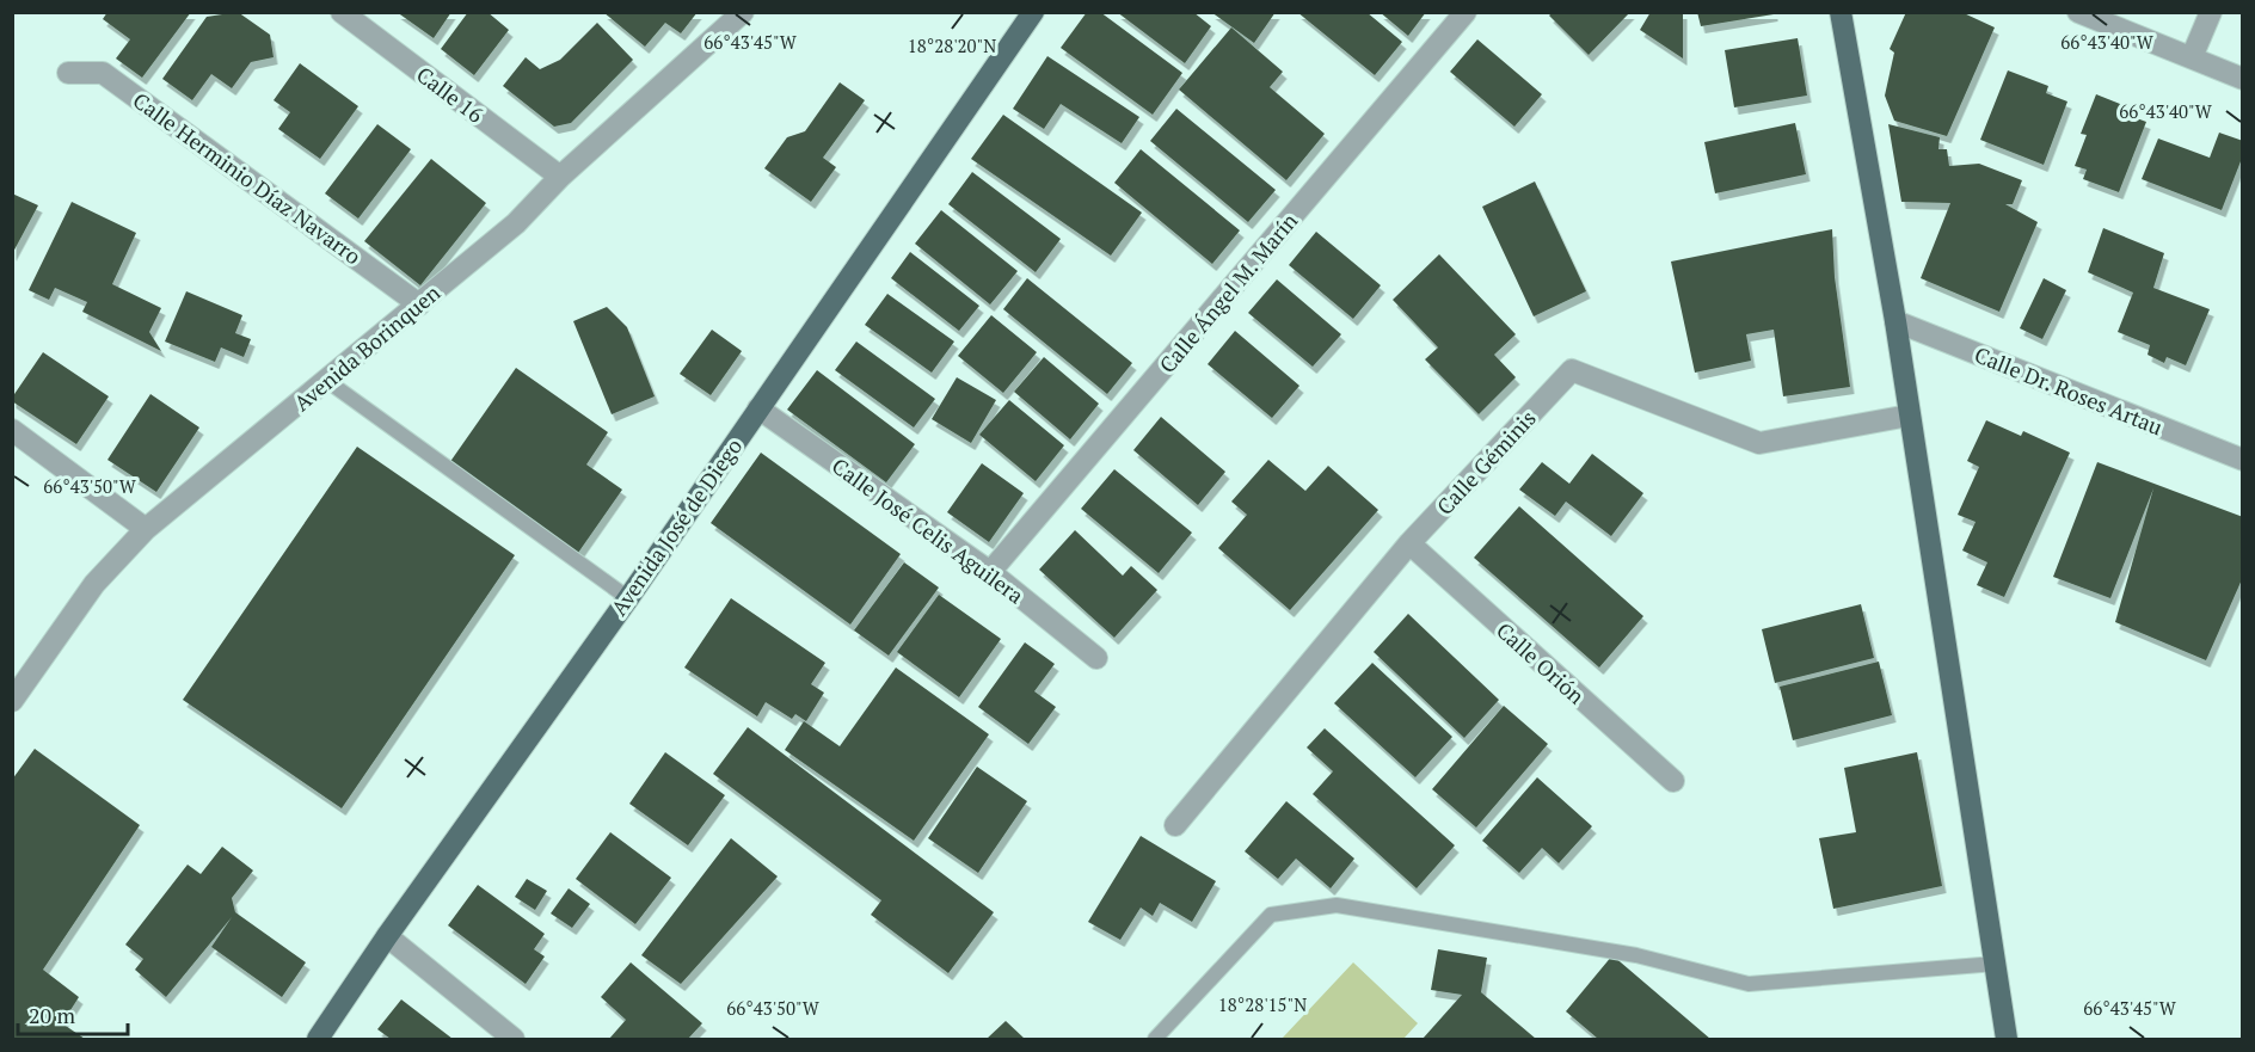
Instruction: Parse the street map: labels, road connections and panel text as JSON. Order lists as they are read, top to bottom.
{
  "streets": {
    "main road": ["Avenida José de Diego"],
    "street": [
      "Calle 16",
      "Calle Herminio Díaz Navarro",
      "Calle Ángel M. Marín",
      "Avenida Borinquen",
      "Calle Dr. Roses Artau",
      "Calle Géminis",
      "Calle José Celis Aguilera",
      "Calle Orión"
    ]
  },
  "crossings": [
    ["Calle 16", "Avenida Borinquen"],
    ["Calle Herminio Díaz Navarro", "Avenida Borinquen"],
    ["Calle Ángel M. Marín", "Calle José Celis Aguilera"],
    ["Calle Géminis", "Calle Orión"],
    ["Avenida José de Diego", "Calle José Celis Aguilera"]
  ],
  "scale_bar": "20 m",
  "coordinates": [
    "66°43'40\"W",
    "66°43'45\"W",
    "18°28'20\"N",
    "66°43'50\"W",
    "18°28'15\"N"
  ]
}
